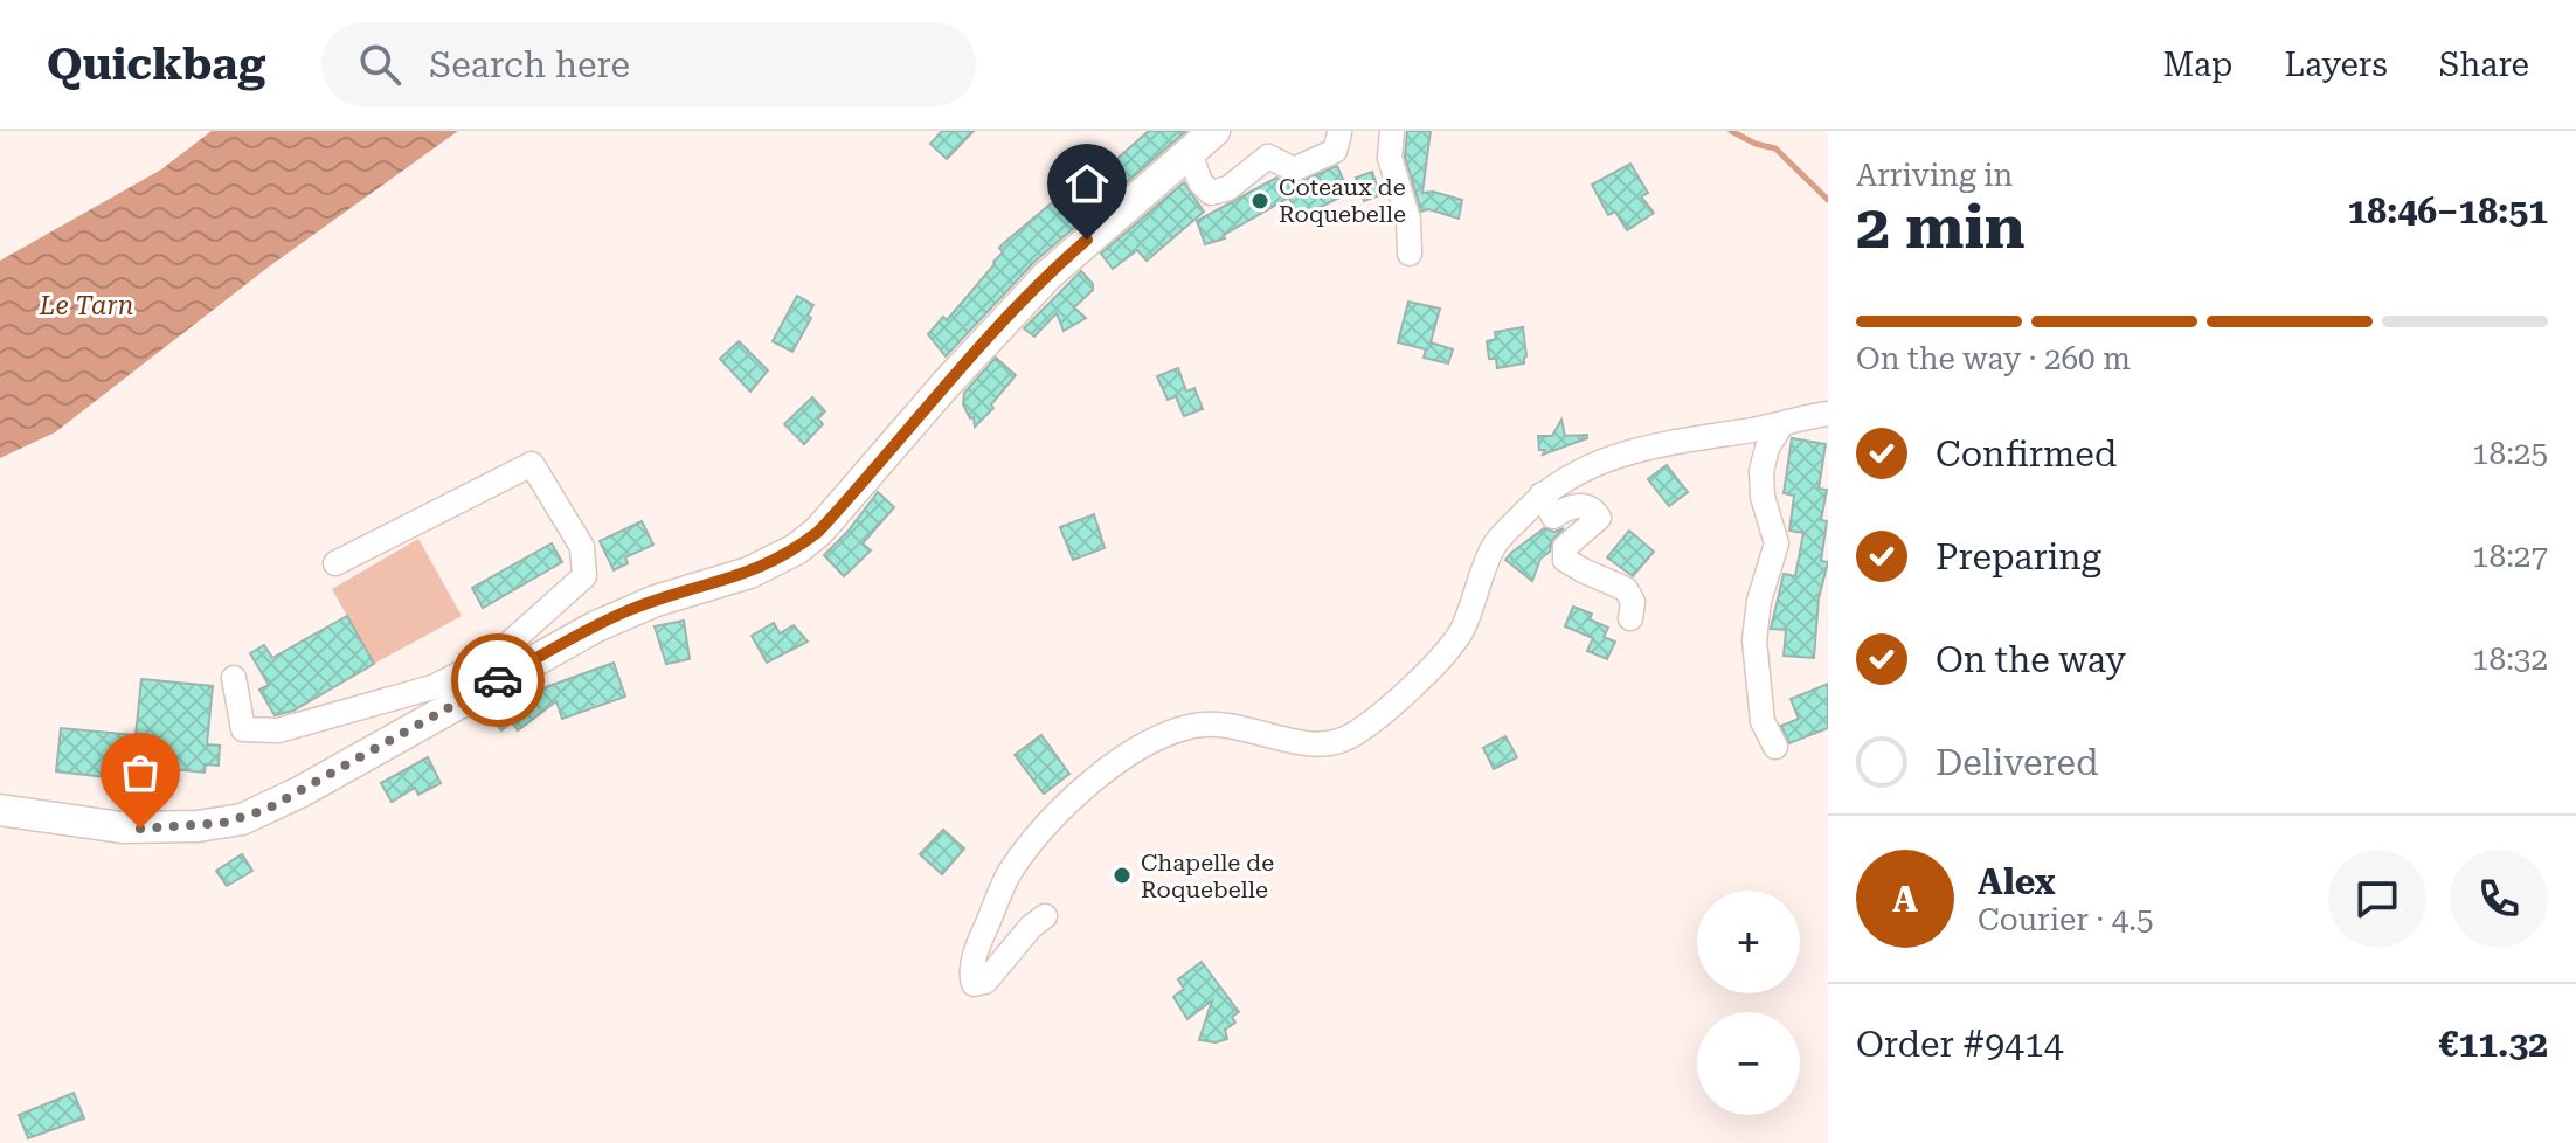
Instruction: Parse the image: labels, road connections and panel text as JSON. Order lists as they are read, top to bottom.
{
  "water": ["Le Tarn"],
  "places": ["Coteaux de Roquebelle", "Chapelle de Roquebelle"],
  "page": {
    "header": "Quickbag",
    "search": "Search here",
    "nav": ["Map", "Layers", "Share"],
    "heading": ["2 min", "Arriving in", "18:46–18:51"],
    "panel": [
      "Alex",
      "Courier · 4.5",
      "Order #9414",
      "€11.32"
    ],
    "bar": "On the way · 260 m",
    "list": [
      ["Confirmed", "18:25"],
      ["Preparing", "18:27"],
      ["On the way", "18:32"],
      "Delivered"
    ],
    "round": "A",
    "map_buttons": ["+", "−"]
  }
}
